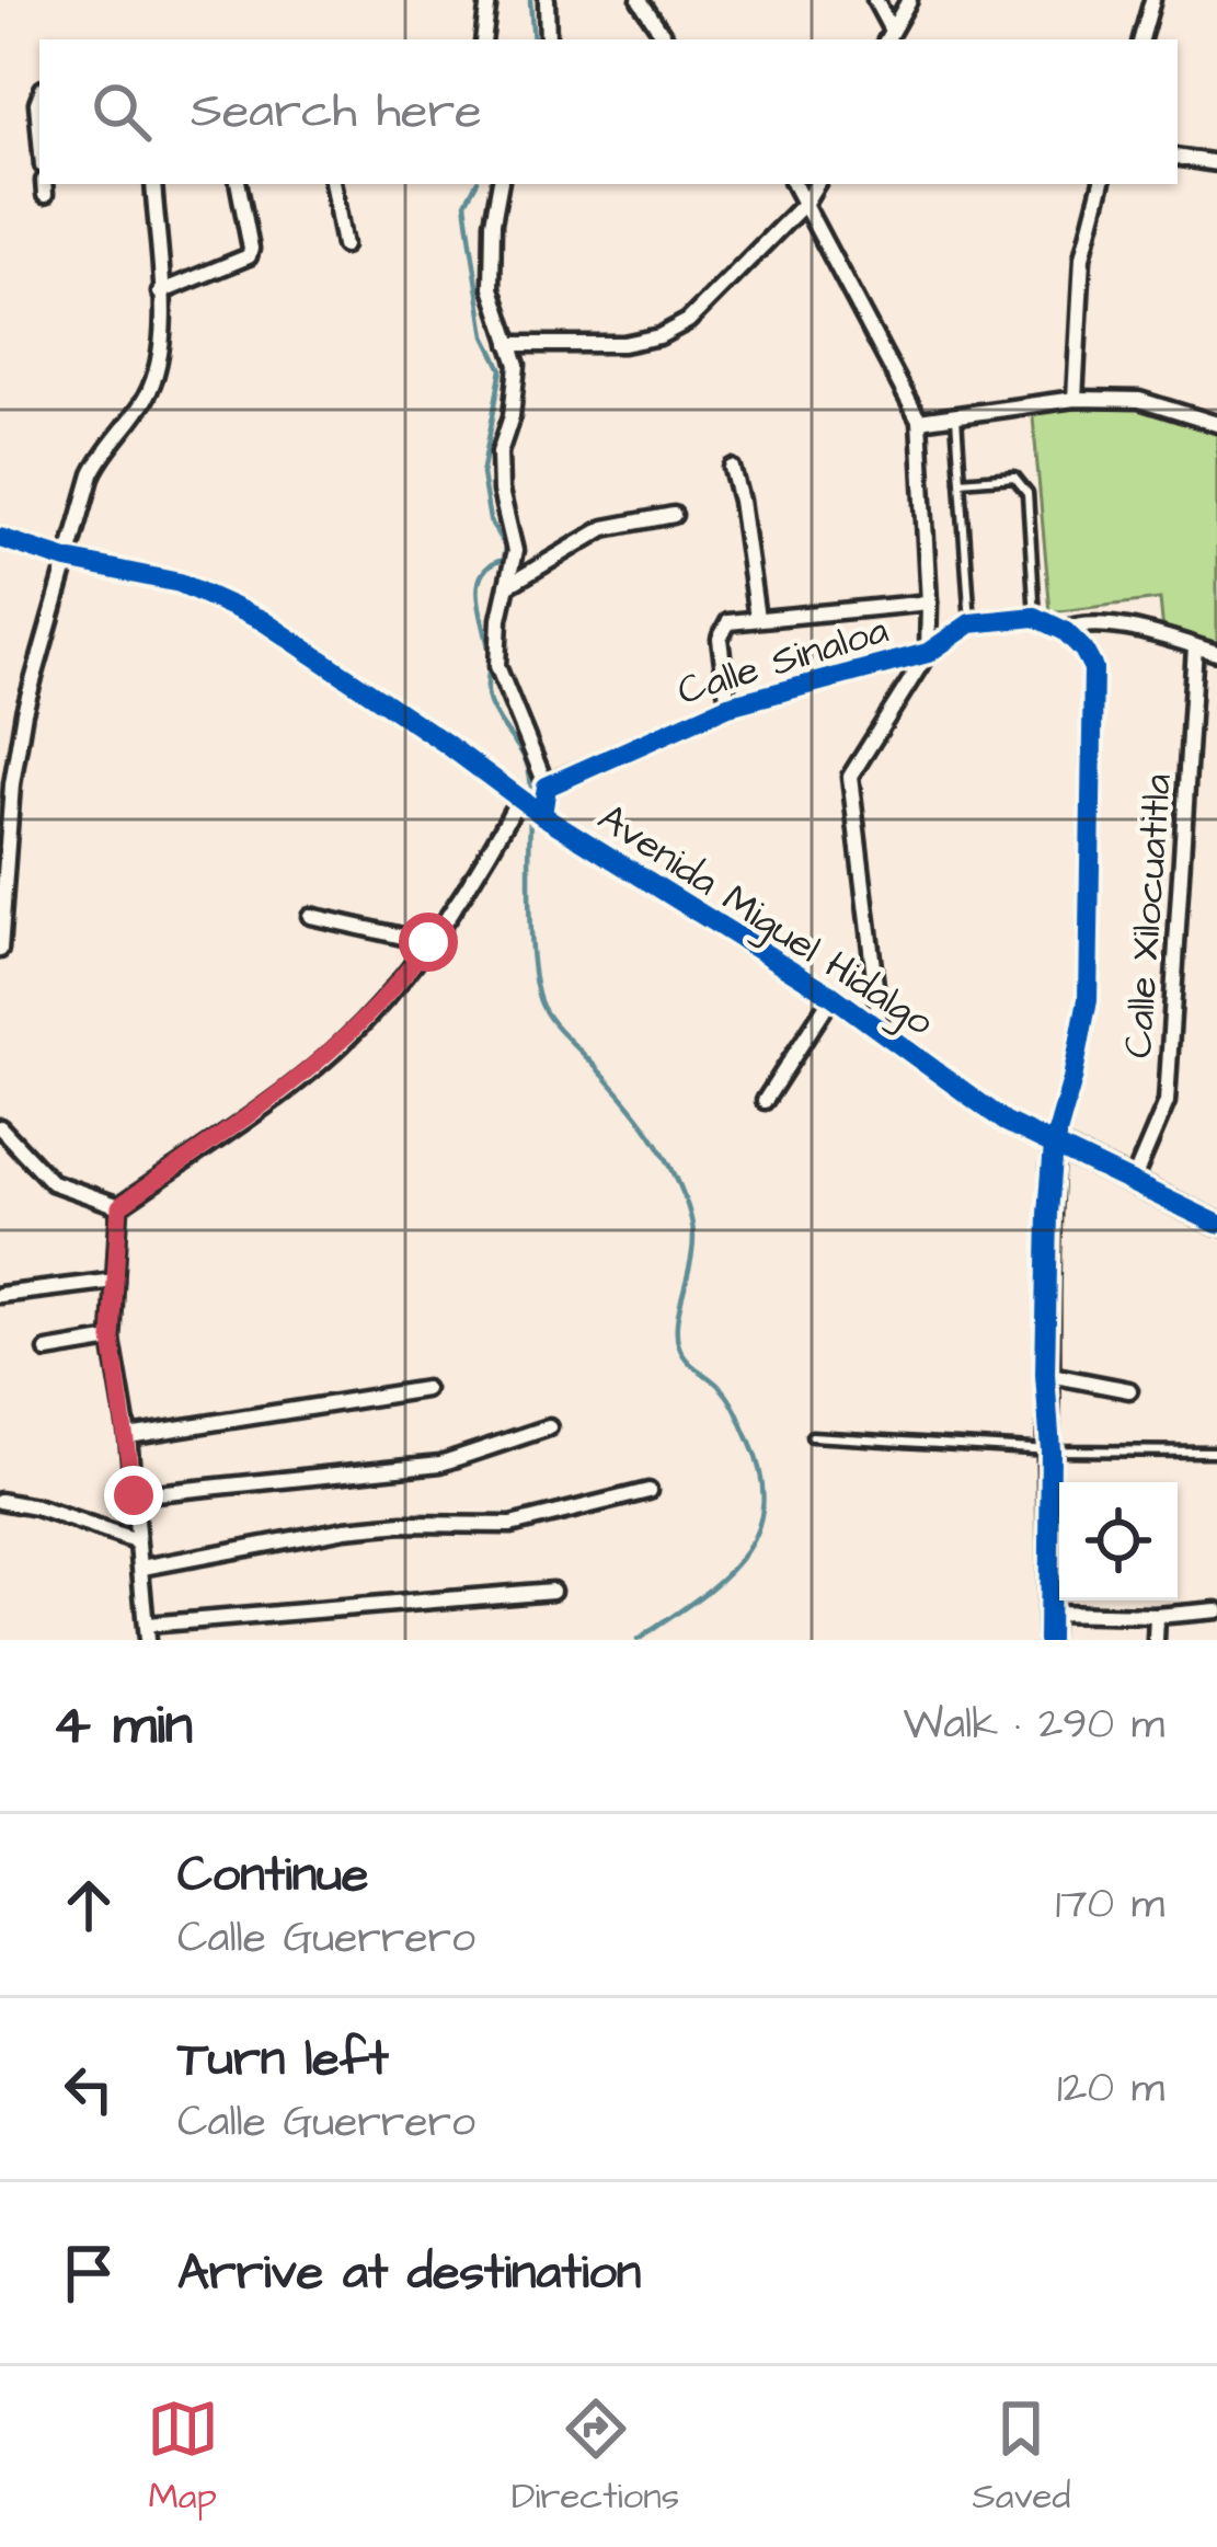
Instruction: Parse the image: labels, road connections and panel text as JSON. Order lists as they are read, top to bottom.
{
  "streets": {
    "street": ["Calle Sinaloa", "Calle Xilocuatitla", "Avenida Miguel Hidalgo"]
  },
  "crossings": [
    ["Calle Xilocuatitla", "Avenida Miguel Hidalgo"]
  ],
  "page": {
    "search": "Search here",
    "heading": ["4 min", "Walk · 290 m"],
    "list": [
      ["Continue", "Calle Guerrero", "170 m"],
      ["Turn left", "Calle Guerrero", "120 m"],
      "Arrive at destination"
    ],
    "nav": ["Map", "Directions", "Saved"]
  }
}
